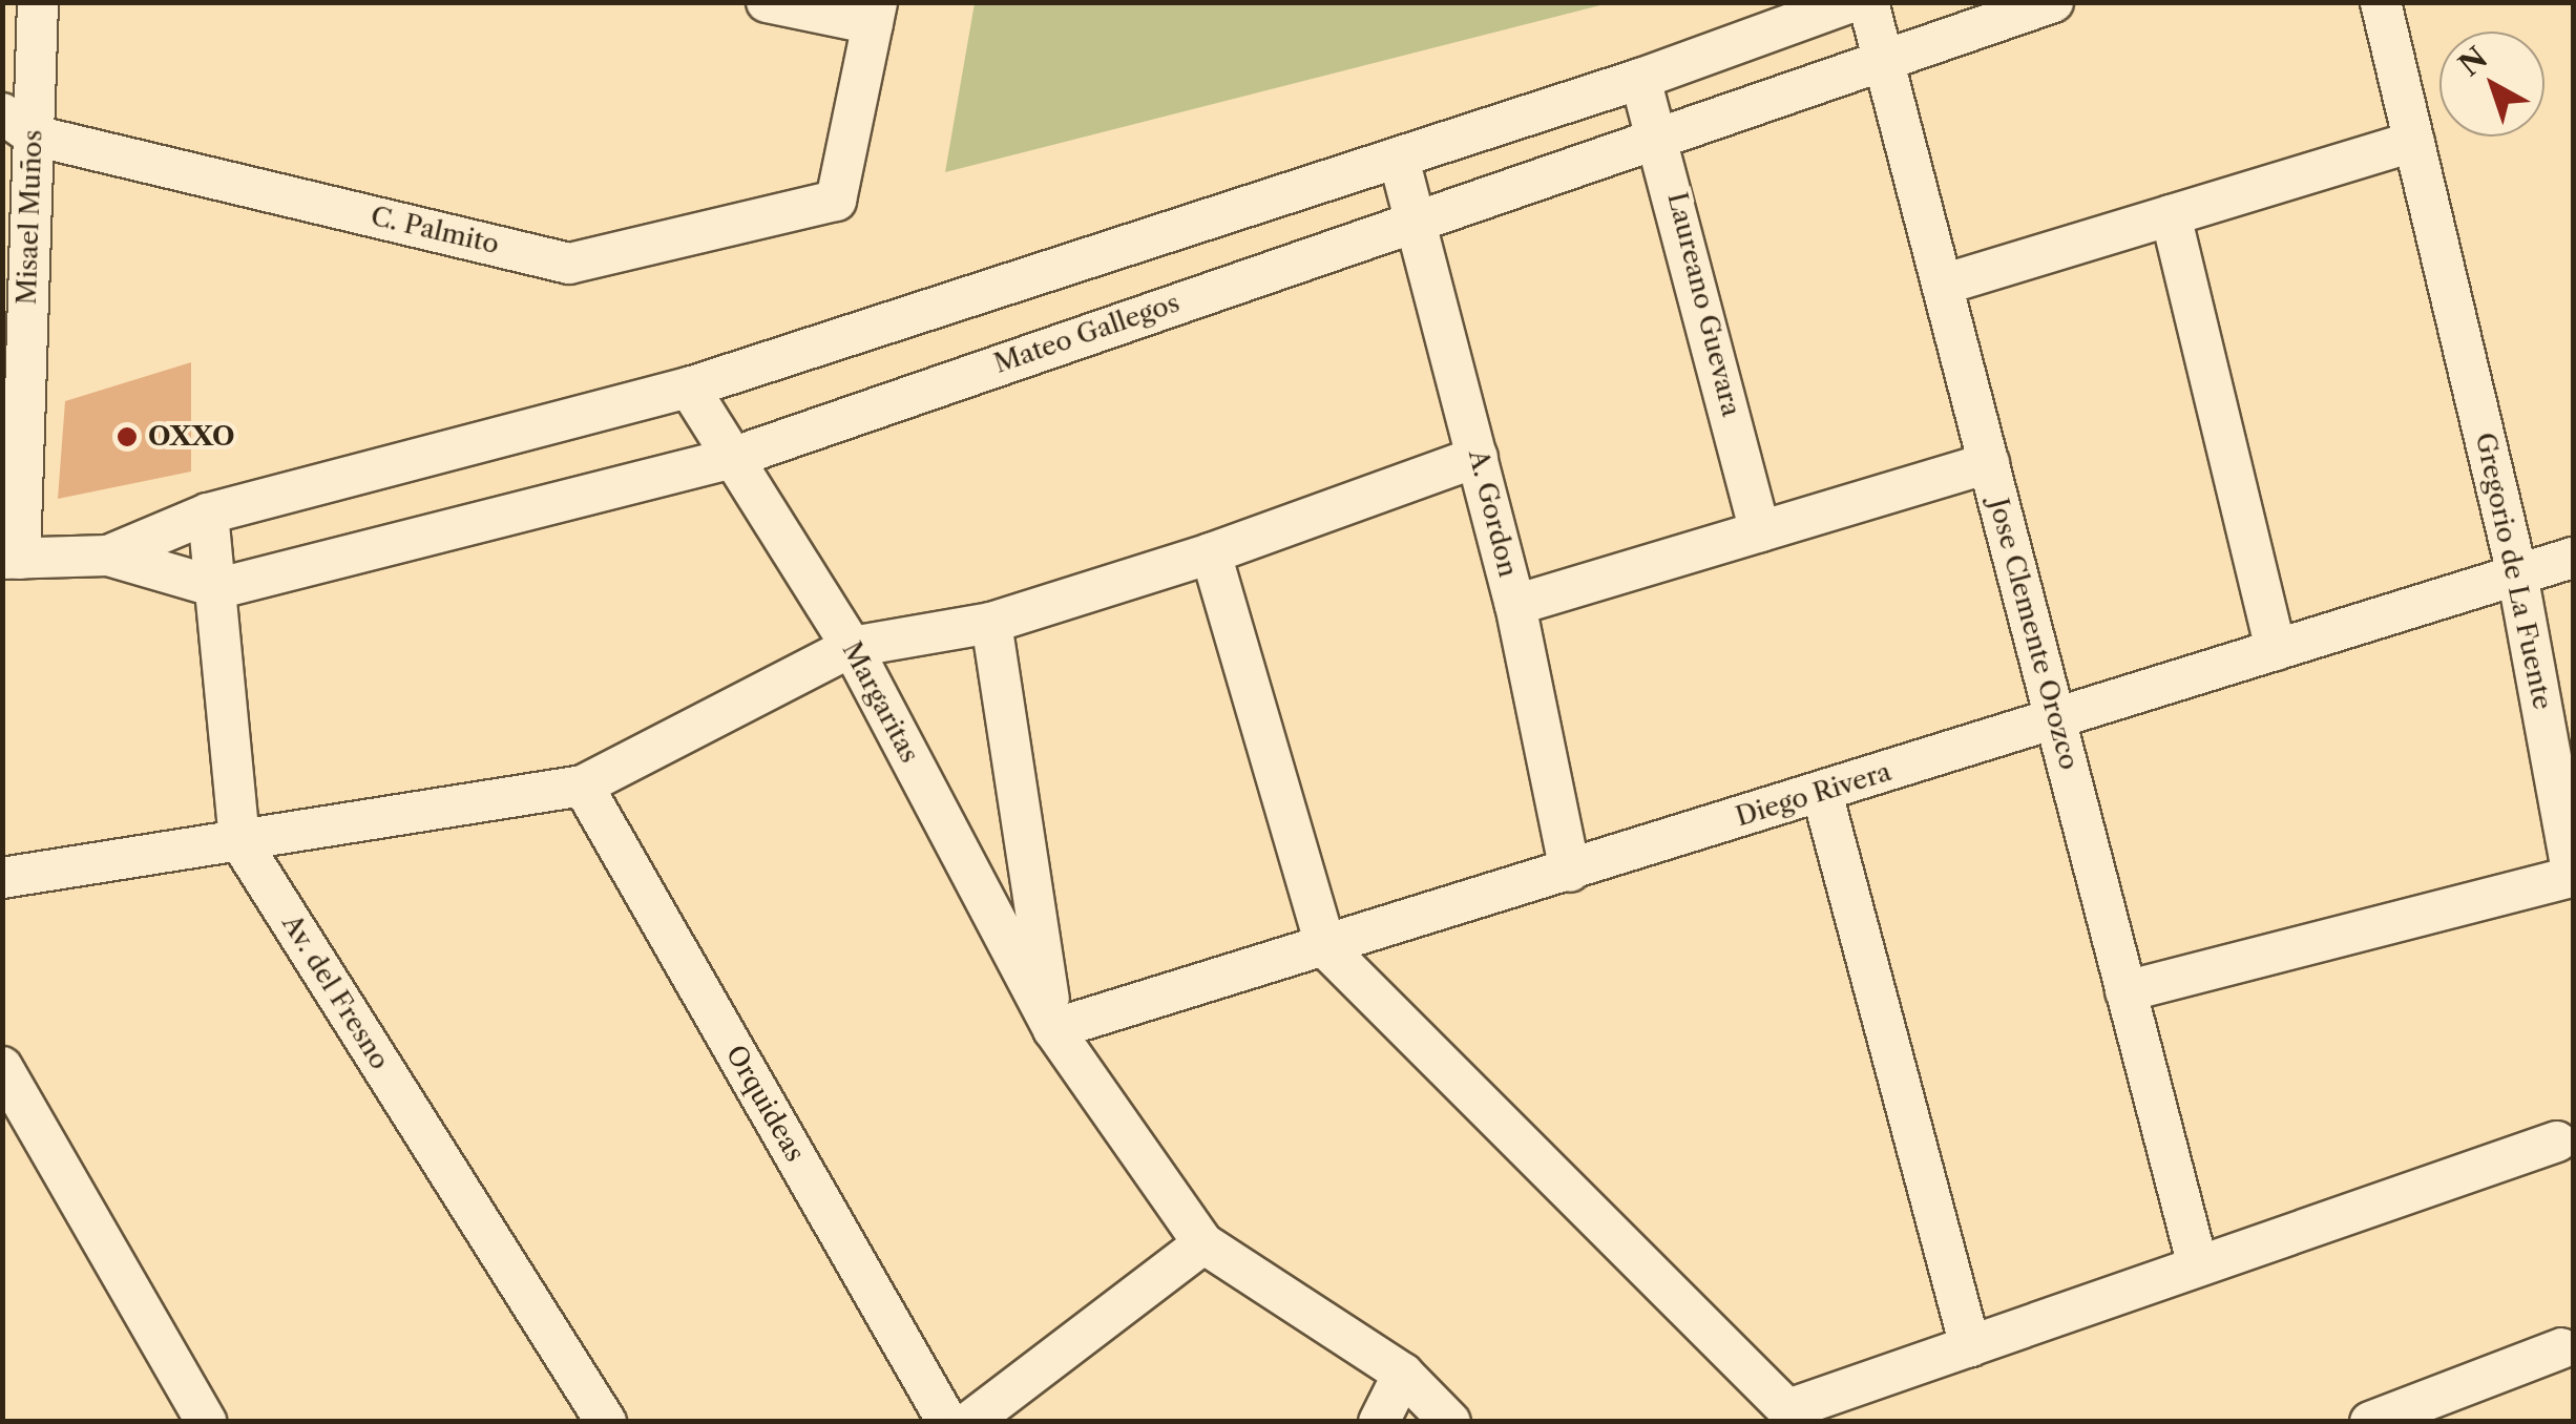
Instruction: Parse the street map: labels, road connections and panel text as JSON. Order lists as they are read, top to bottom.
{
  "streets": {
    "street": [
      "Misael Muños",
      "C. Palmito",
      "Laureano Guevara",
      "Mateo Gallegos",
      "A. Gordon",
      "Gregorio de La Fuente",
      "Jose Clemente Orozco",
      "Margaritas",
      "Diego Rivera",
      "Av. del Fresno",
      "Orquideas"
    ]
  },
  "crossings": [
    ["Misael Muños", "C. Palmito"],
    ["Laureano Guevara", "Mateo Gallegos"],
    ["Mateo Gallegos", "A. Gordon"],
    ["Mateo Gallegos", "Jose Clemente Orozco"],
    ["Mateo Gallegos", "Margaritas"],
    ["Mateo Gallegos", "Av. del Fresno"],
    ["A. Gordon", "Diego Rivera"],
    ["Gregorio de La Fuente", "Jose Clemente Orozco"],
    ["Gregorio de La Fuente", "Diego Rivera"],
    ["Jose Clemente Orozco", "Diego Rivera"],
    ["Margaritas", "Diego Rivera"]
  ],
  "places": ["OXXO"],
  "north": "top left"
}
